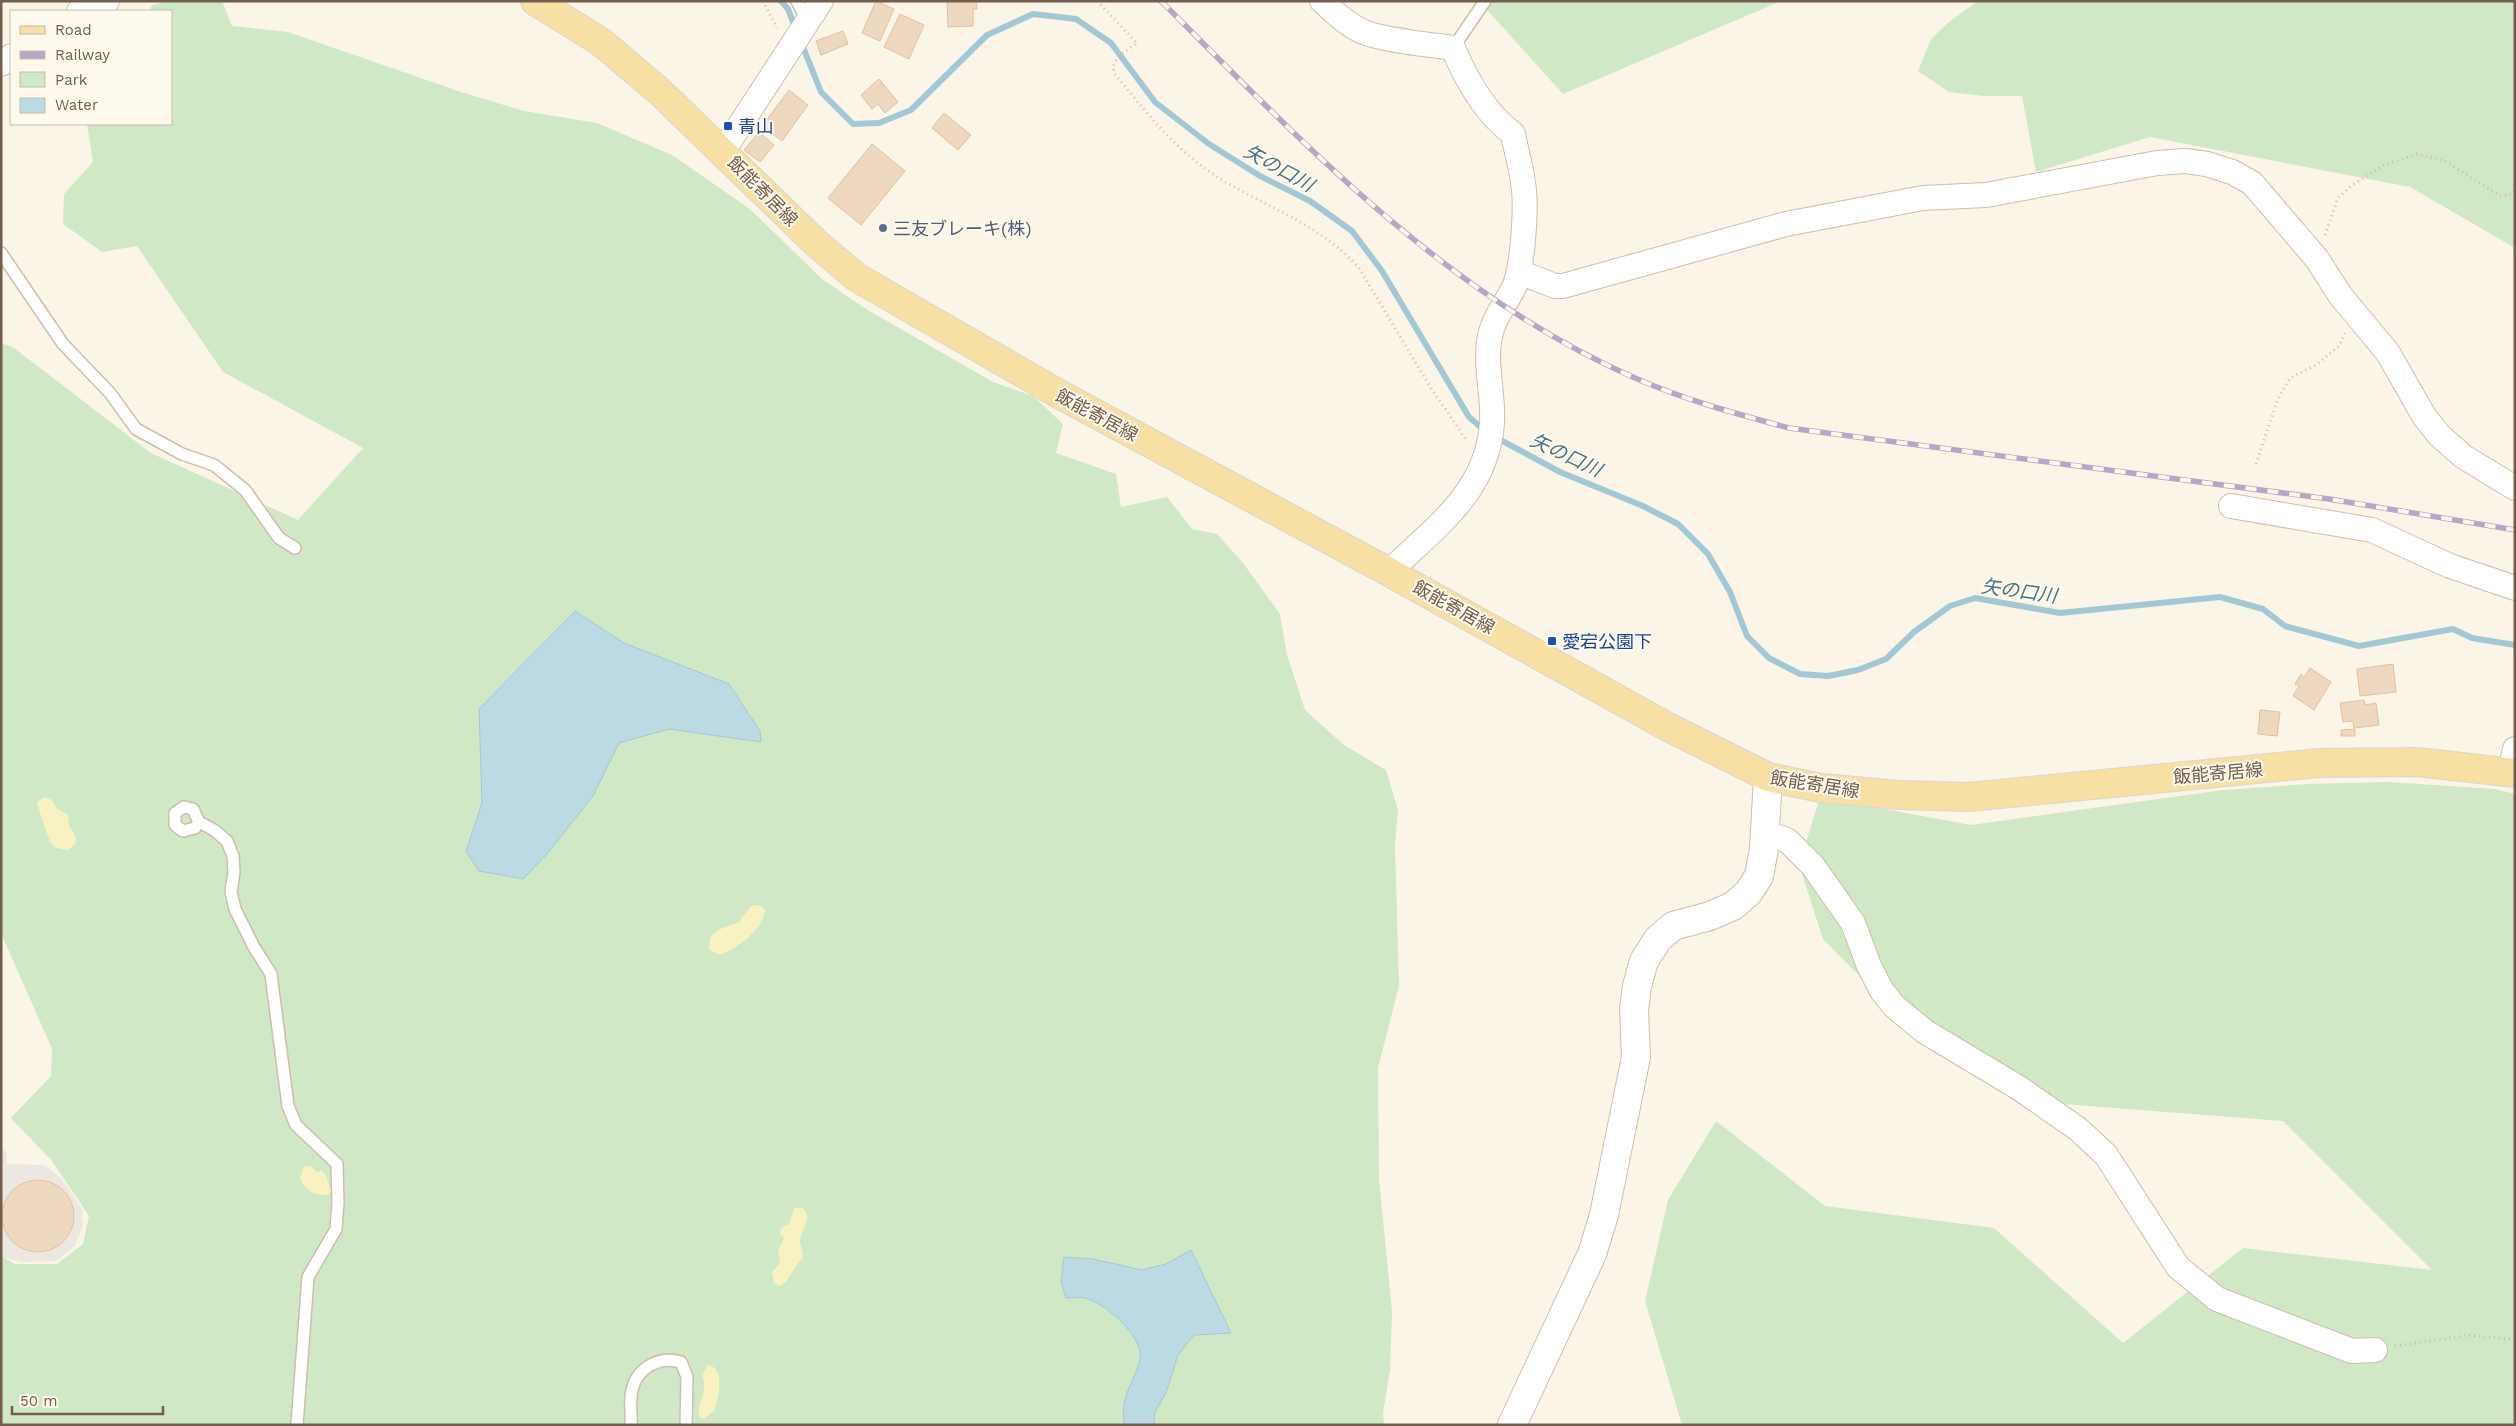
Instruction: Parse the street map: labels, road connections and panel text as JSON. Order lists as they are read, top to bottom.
{
  "streets": {
    "main road": ["飯能寄居線"]
  },
  "water": ["矢の口川"],
  "places": {
    "transit": ["青山", "愛宕公園下"],
    "other": ["三友ブレーキ(株)"]
  },
  "legend": [
    "Road",
    "Railway",
    "Park",
    "Water"
  ],
  "scale_bar": "50 m"
}
